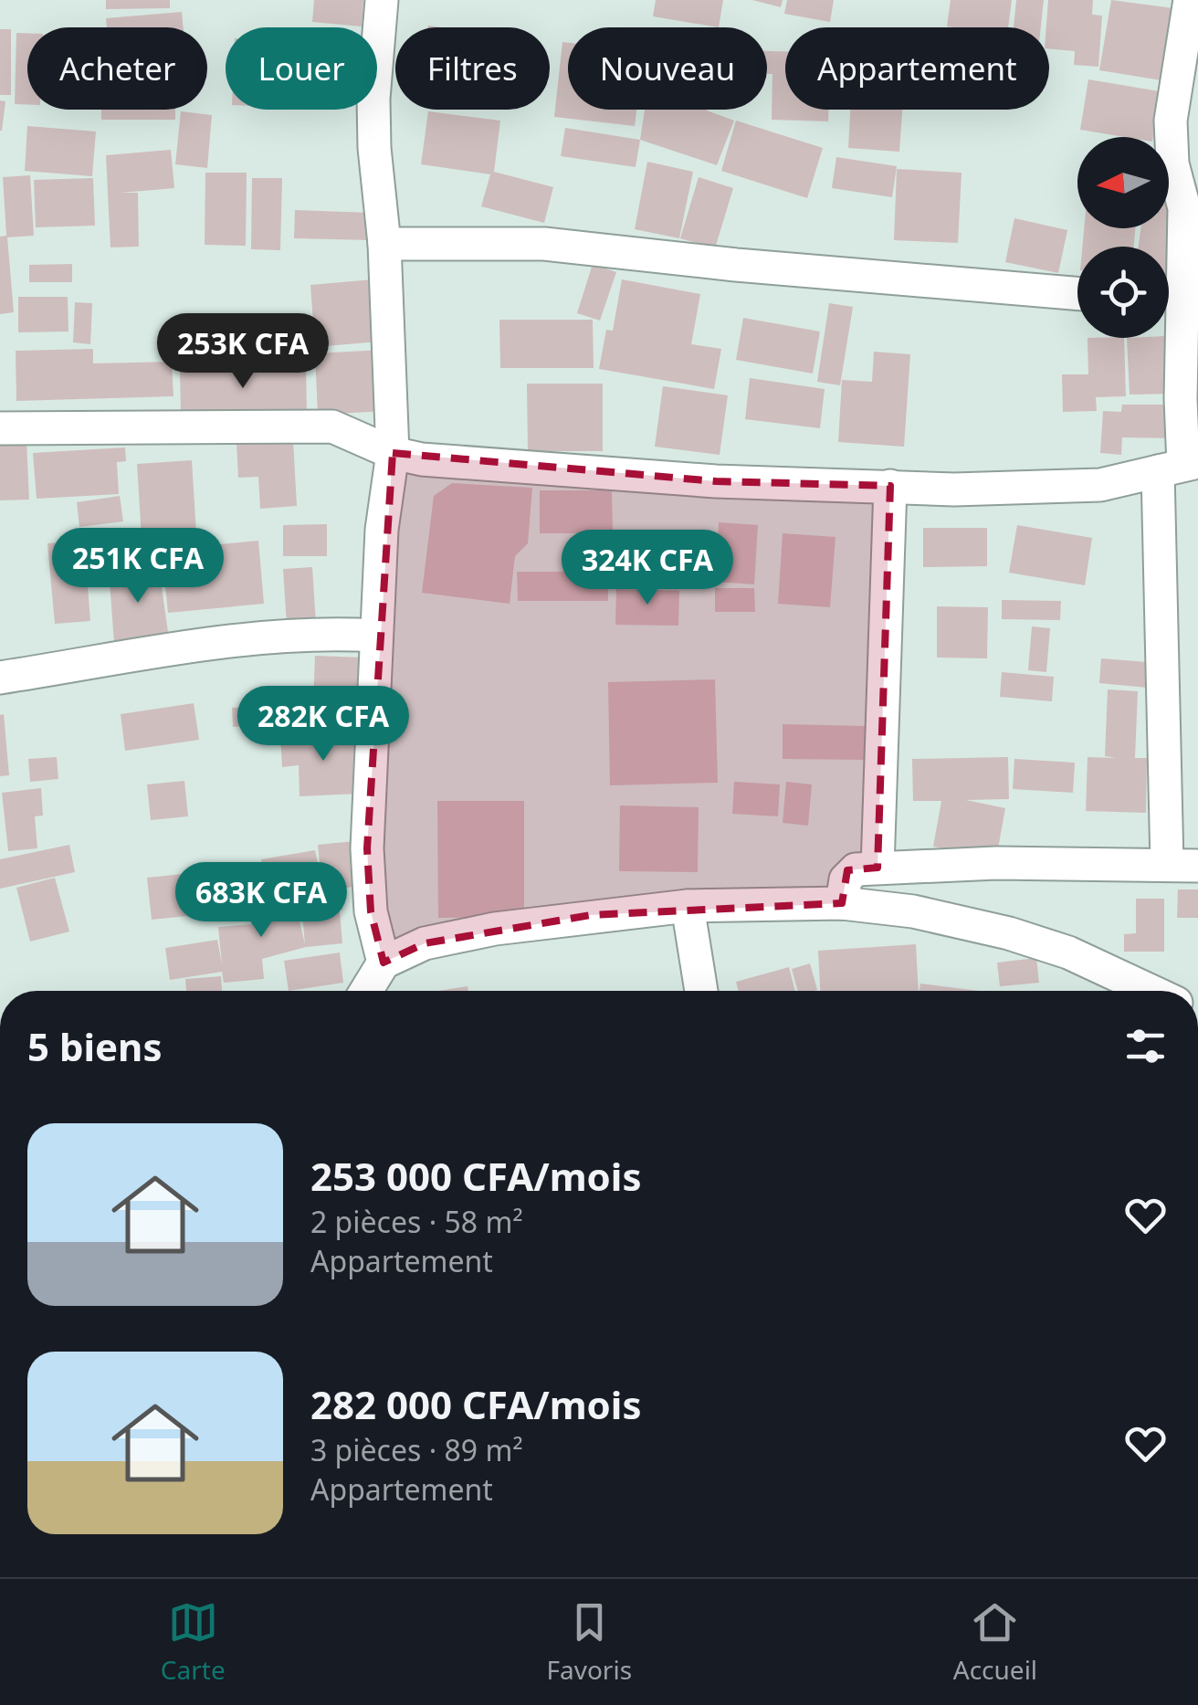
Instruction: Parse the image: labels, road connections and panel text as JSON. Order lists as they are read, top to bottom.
{
  "north": "left",
  "page": {
    "chip": [
      "Acheter",
      "Louer",
      "Filtres",
      "Nouveau",
      "Appartement"
    ],
    "price": [
      "253K CFA",
      "251K CFA",
      "324K CFA",
      "282K CFA",
      "683K CFA"
    ],
    "heading": "5 biens",
    "list": [
      {
        "name": "253 000 CFA/mois",
        "note": "2 pièces · 58 m² · Appartement"
      },
      {
        "name": "282 000 CFA/mois",
        "note": "3 pièces · 89 m² · Appartement"
      }
    ],
    "tabs": ["Carte", "Favoris", "Accueil"]
  }
}
